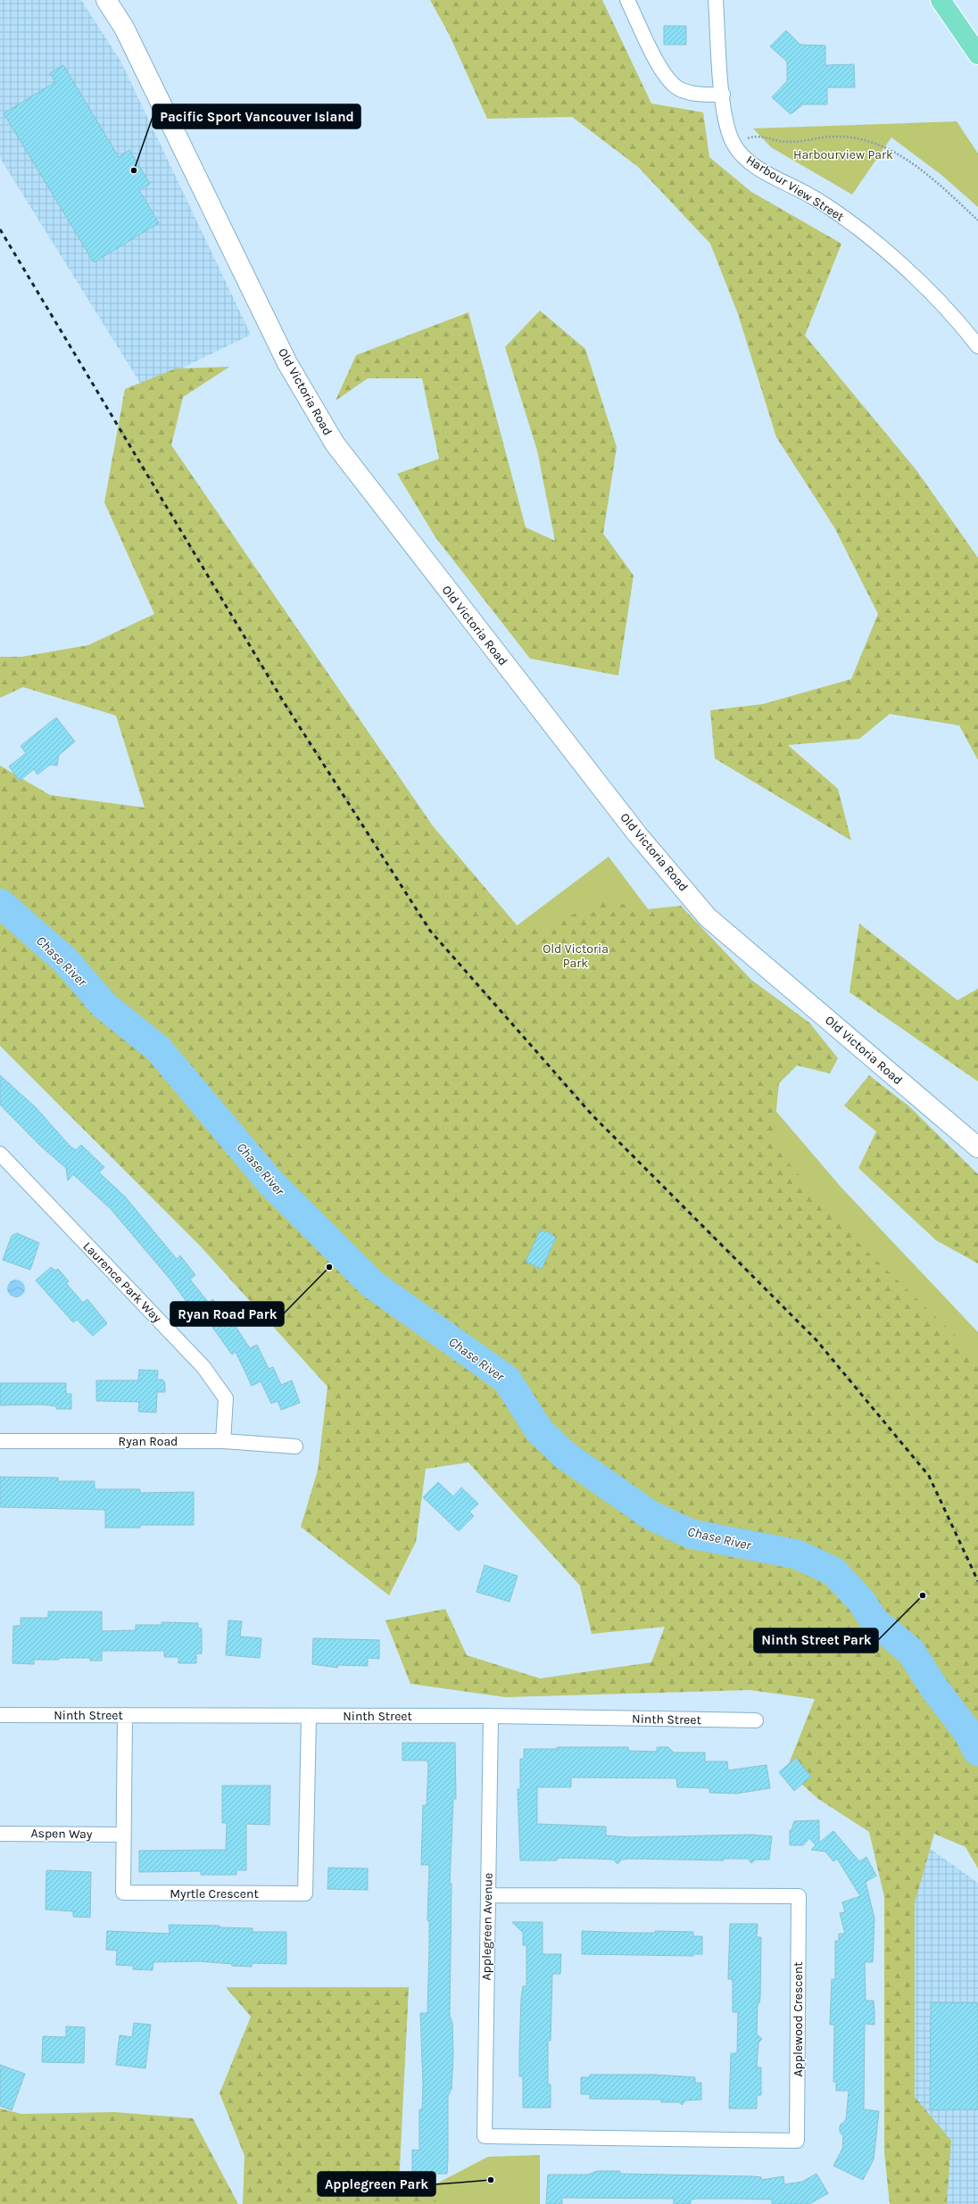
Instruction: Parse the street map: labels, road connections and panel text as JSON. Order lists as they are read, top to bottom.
{
  "streets": {
    "street": [
      "Harbour View Street",
      "Old Victoria Road",
      "Laurence Park Way",
      "Ryan Road",
      "Ninth Street",
      "Aspen Way",
      "Myrtle Crescent",
      "Applegreen Avenue",
      "Applewood Crescent"
    ]
  },
  "crossings": [
    ["Laurence Park Way", "Ryan Road"],
    ["Ninth Street", "Myrtle Crescent"],
    ["Ninth Street", "Applegreen Avenue"],
    ["Aspen Way", "Myrtle Crescent"],
    ["Applegreen Avenue", "Applewood Crescent"]
  ],
  "water": ["Chase River"],
  "parks": ["Harbourview Park", "Old Victoria Park"],
  "places": [
    "Pacific Sport Vancouver Island",
    "Ryan Road Park",
    "Ninth Street Park",
    "Applegreen Park"
  ]
}
